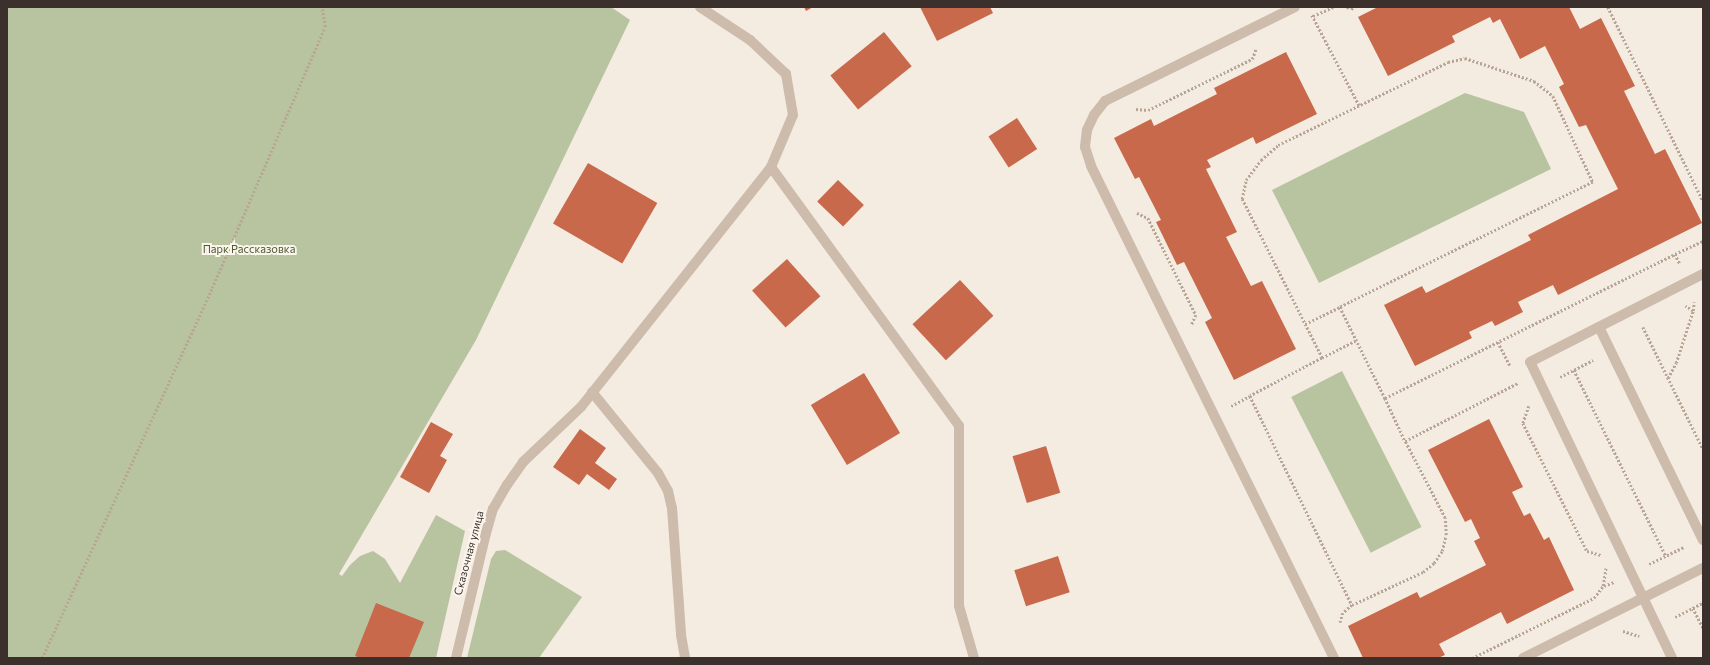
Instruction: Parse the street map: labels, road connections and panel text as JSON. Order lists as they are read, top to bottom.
{
  "streets": {
    "street": ["Сказочная улица"]
  },
  "parks": ["Парк Рассказовка"]
}
